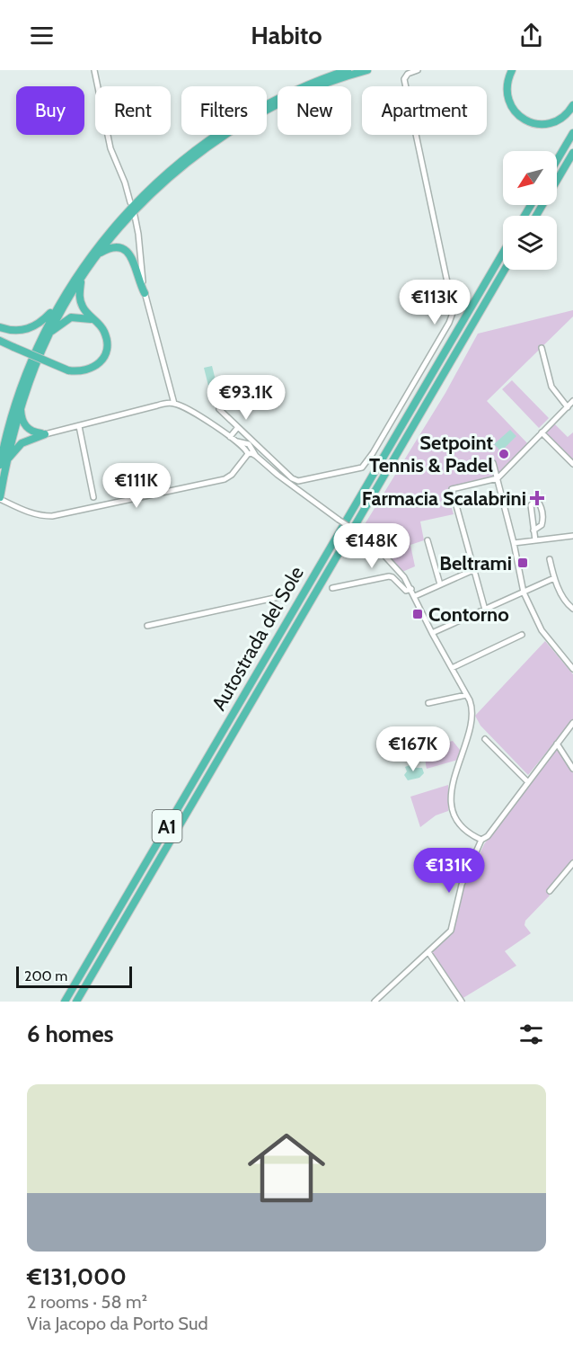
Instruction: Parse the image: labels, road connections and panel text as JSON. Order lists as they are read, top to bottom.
{
  "streets": {
    "highway": ["Autostrada del Sole", "A1"]
  },
  "places": {
    "other": ["Setpoint Tennis & Padel"],
    "health": ["Farmacia Scalabrini"],
    "transit": ["Beltrami", "Contorno"]
  },
  "scale_bar": "200 m",
  "north": "bottom left",
  "page": {
    "header": "Habito",
    "chip": [
      "Buy",
      "Rent",
      "Filters",
      "New",
      "Apartment"
    ],
    "price": [
      "€113K",
      "€93.1K",
      "€111K",
      "€148K",
      "€167K",
      "€131K"
    ],
    "scale": "200 m",
    "heading": "6 homes",
    "list": [
      {
        "name": "€131,000",
        "note": "2 rooms · 58 m² · Via Jacopo da Porto Sud"
      }
    ]
  }
}
